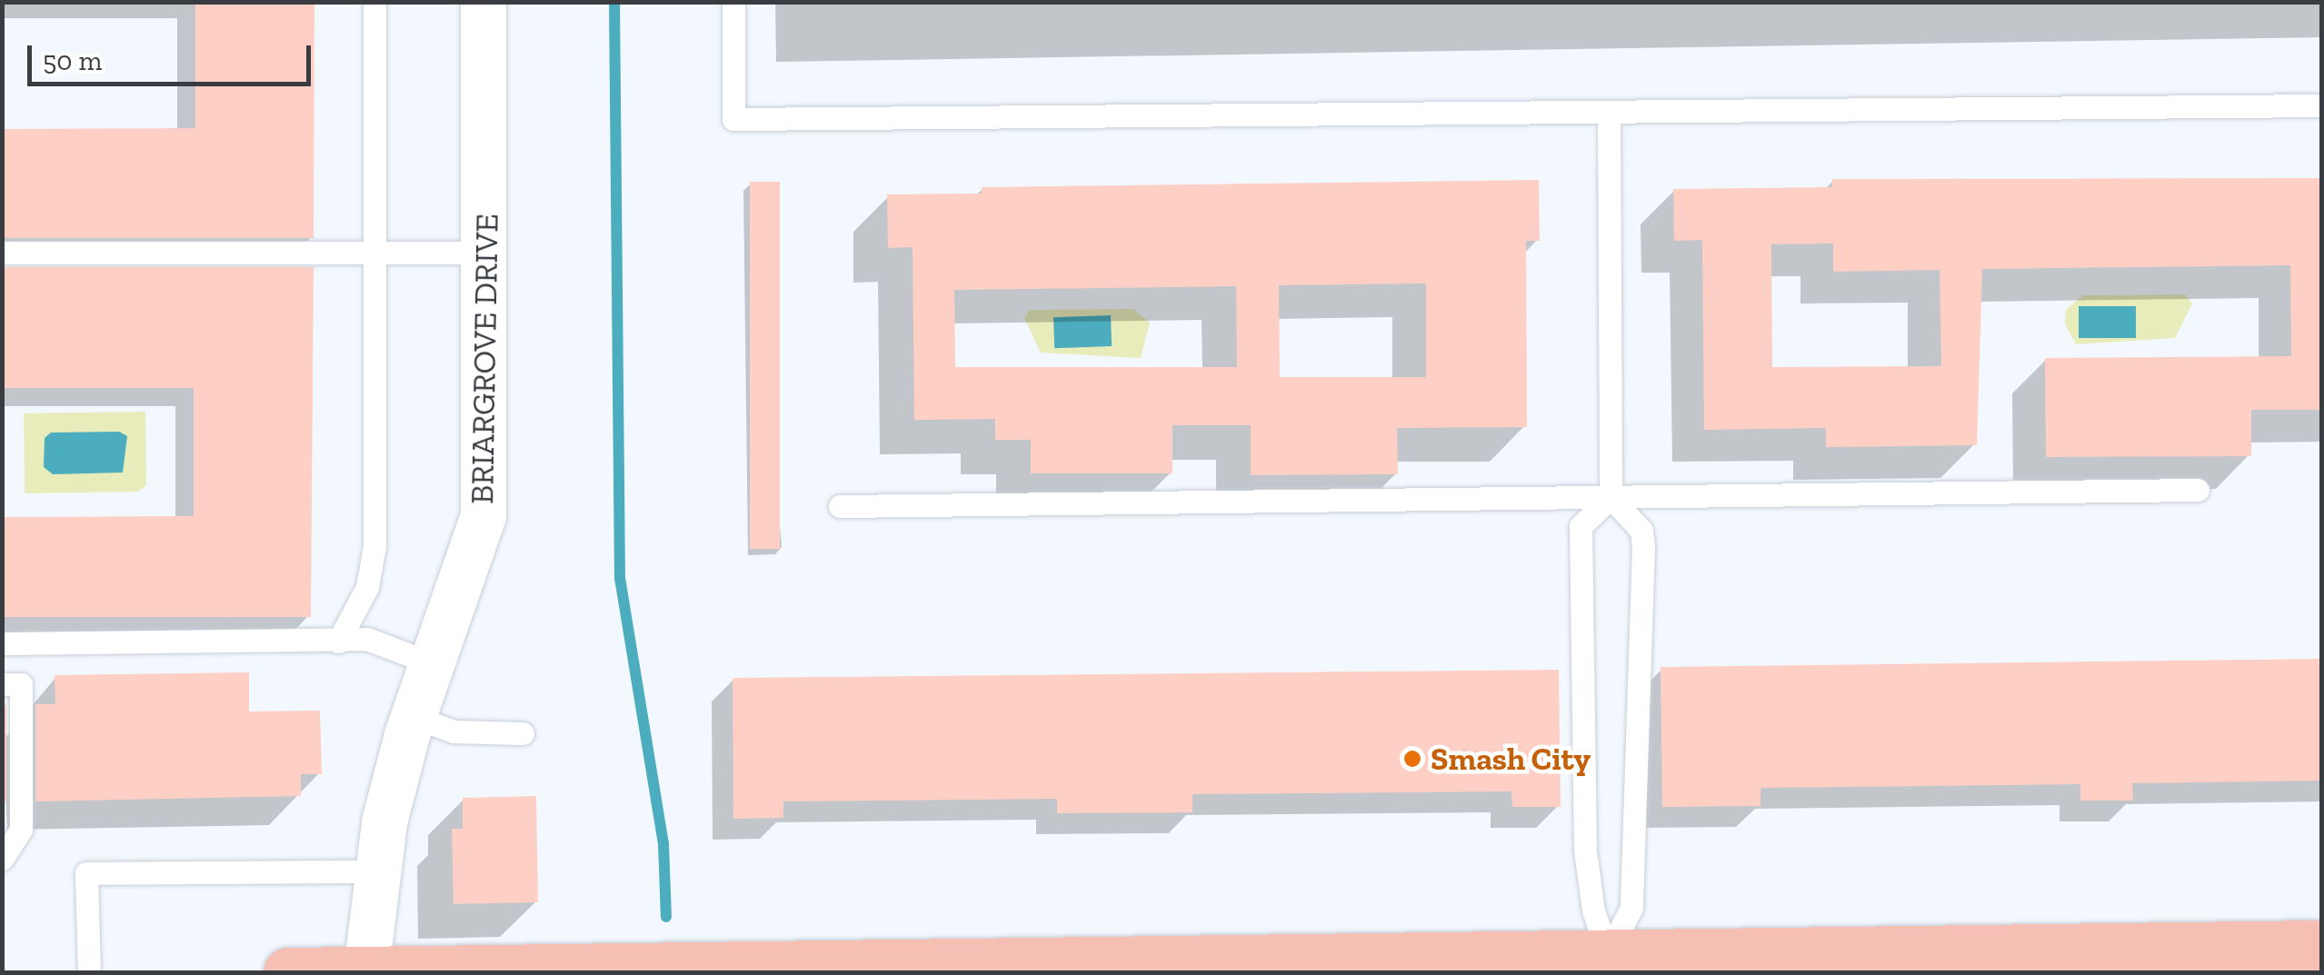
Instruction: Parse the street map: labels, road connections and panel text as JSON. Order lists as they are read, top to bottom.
{
  "streets": {
    "street": ["BRIARGROVE DRIVE"]
  },
  "places": ["Smash City"],
  "scale_bar": "50 m"
}
